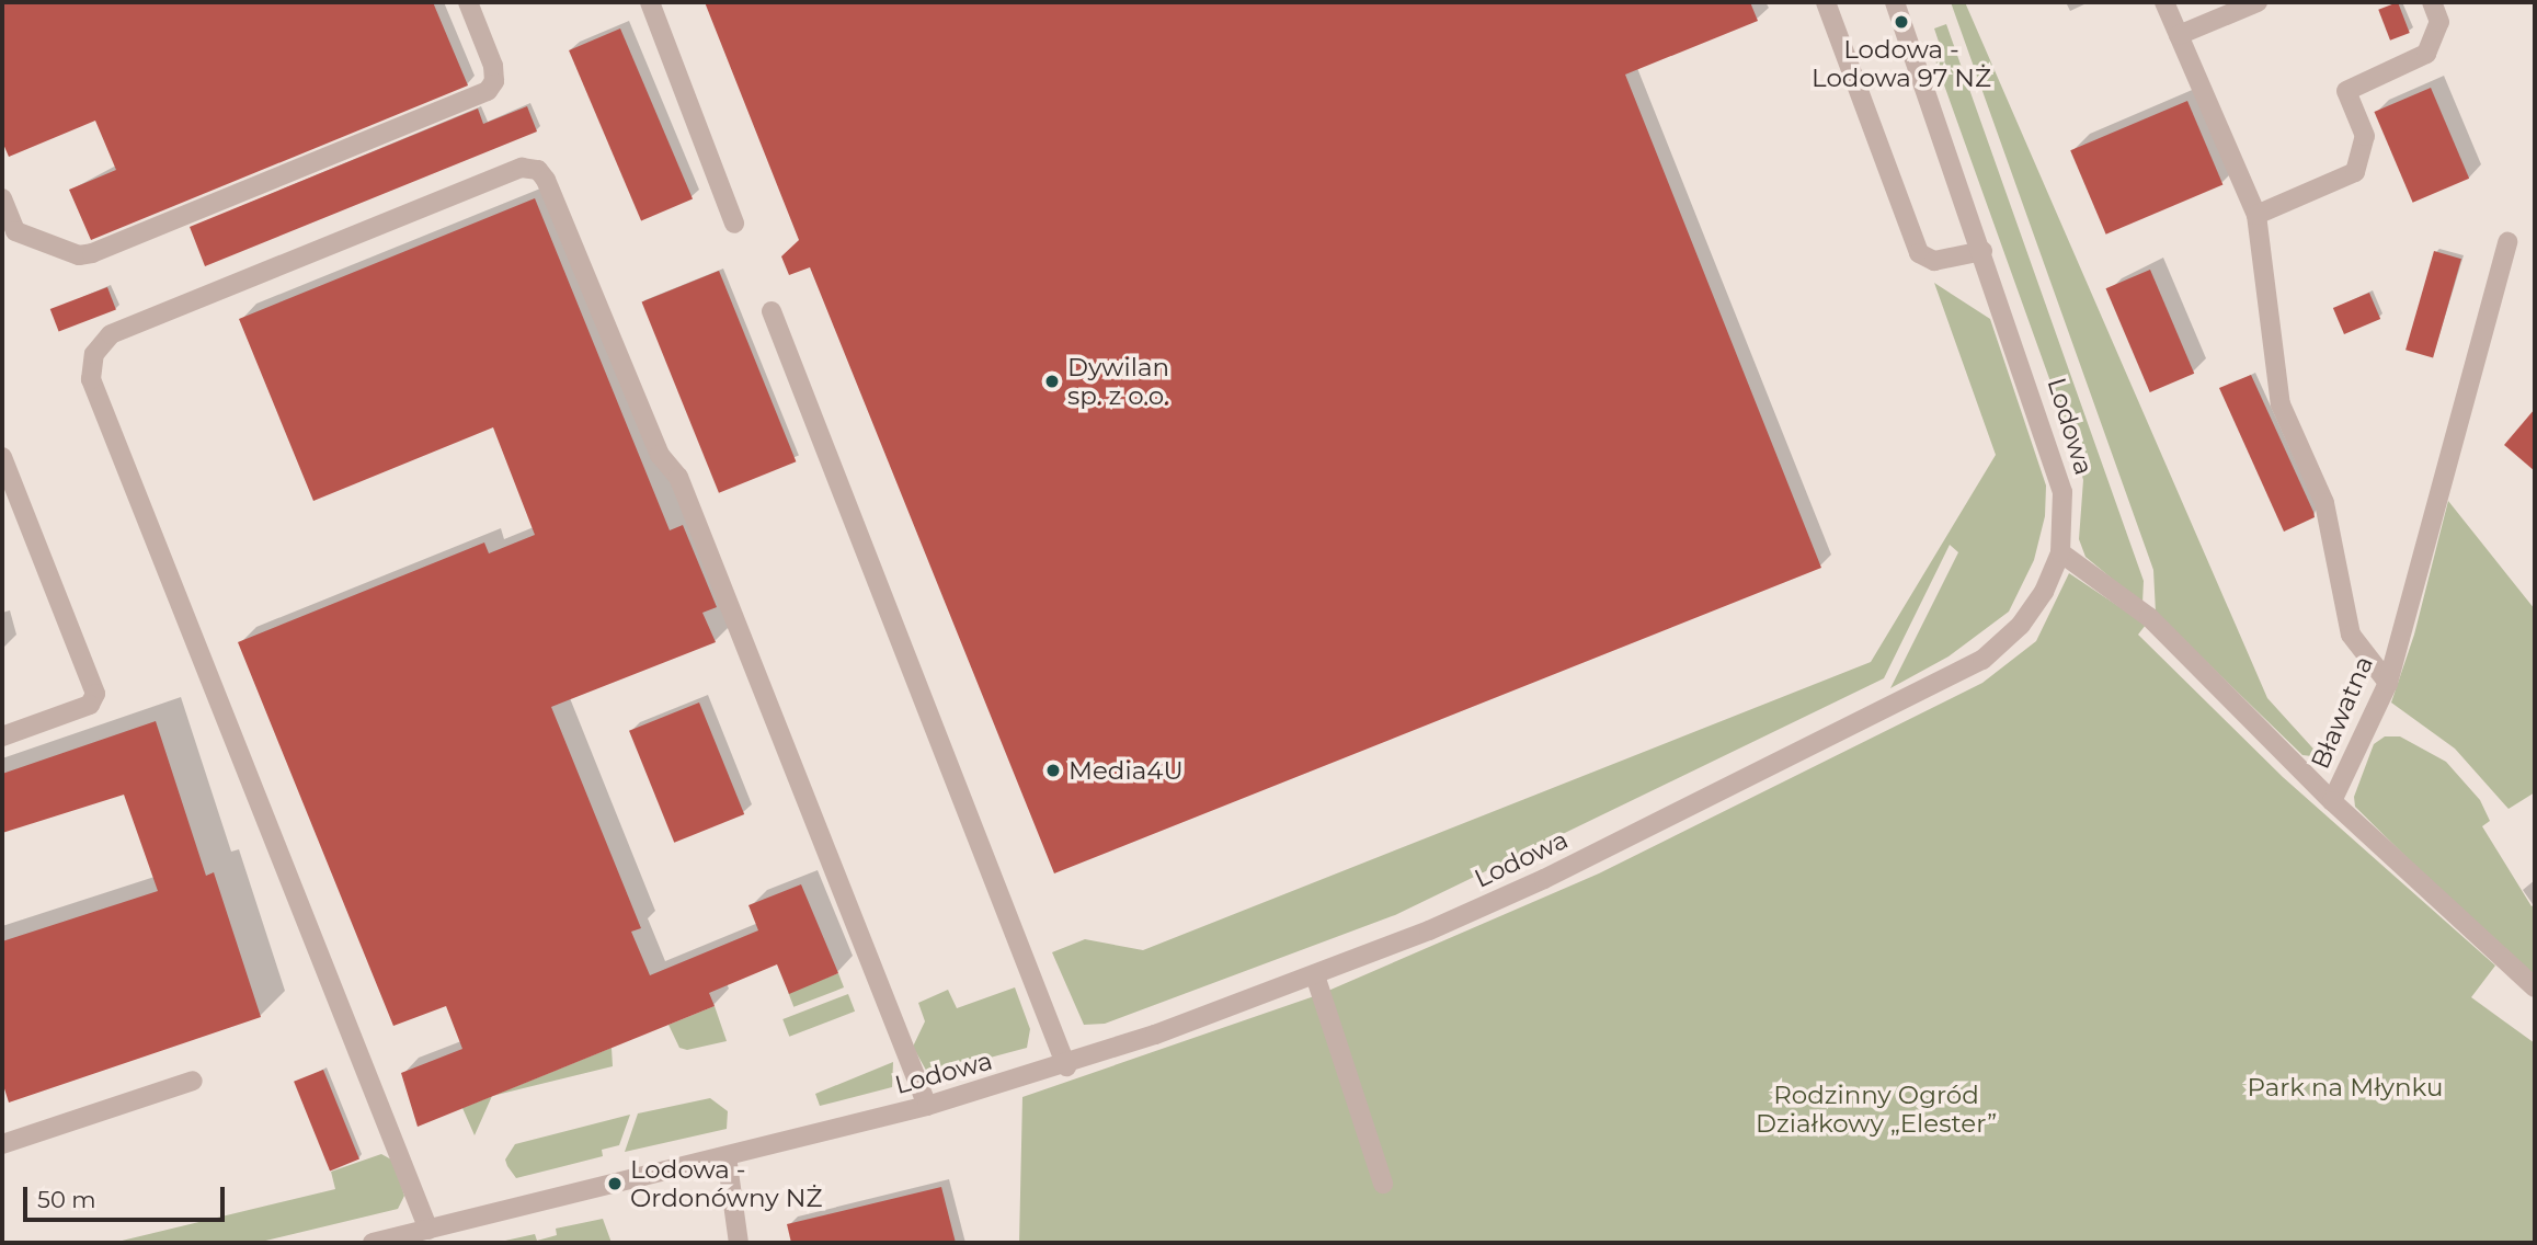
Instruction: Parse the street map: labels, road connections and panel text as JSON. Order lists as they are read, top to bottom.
{
  "streets": {
    "street": ["Lodowa", "Bławatna"]
  },
  "crossings": [
    ["Lodowa", "Bławatna"]
  ],
  "parks": ["Park na Młynku", "Rodzinny Ogród Działkowy „Elester”"],
  "places": [
    "Lodowa - Lodowa 97 NŻ",
    "Dywilan sp. z o.o.",
    "Media4U",
    "Lodowa - Ordonówny NŻ"
  ],
  "scale_bar": "50 m"
}
